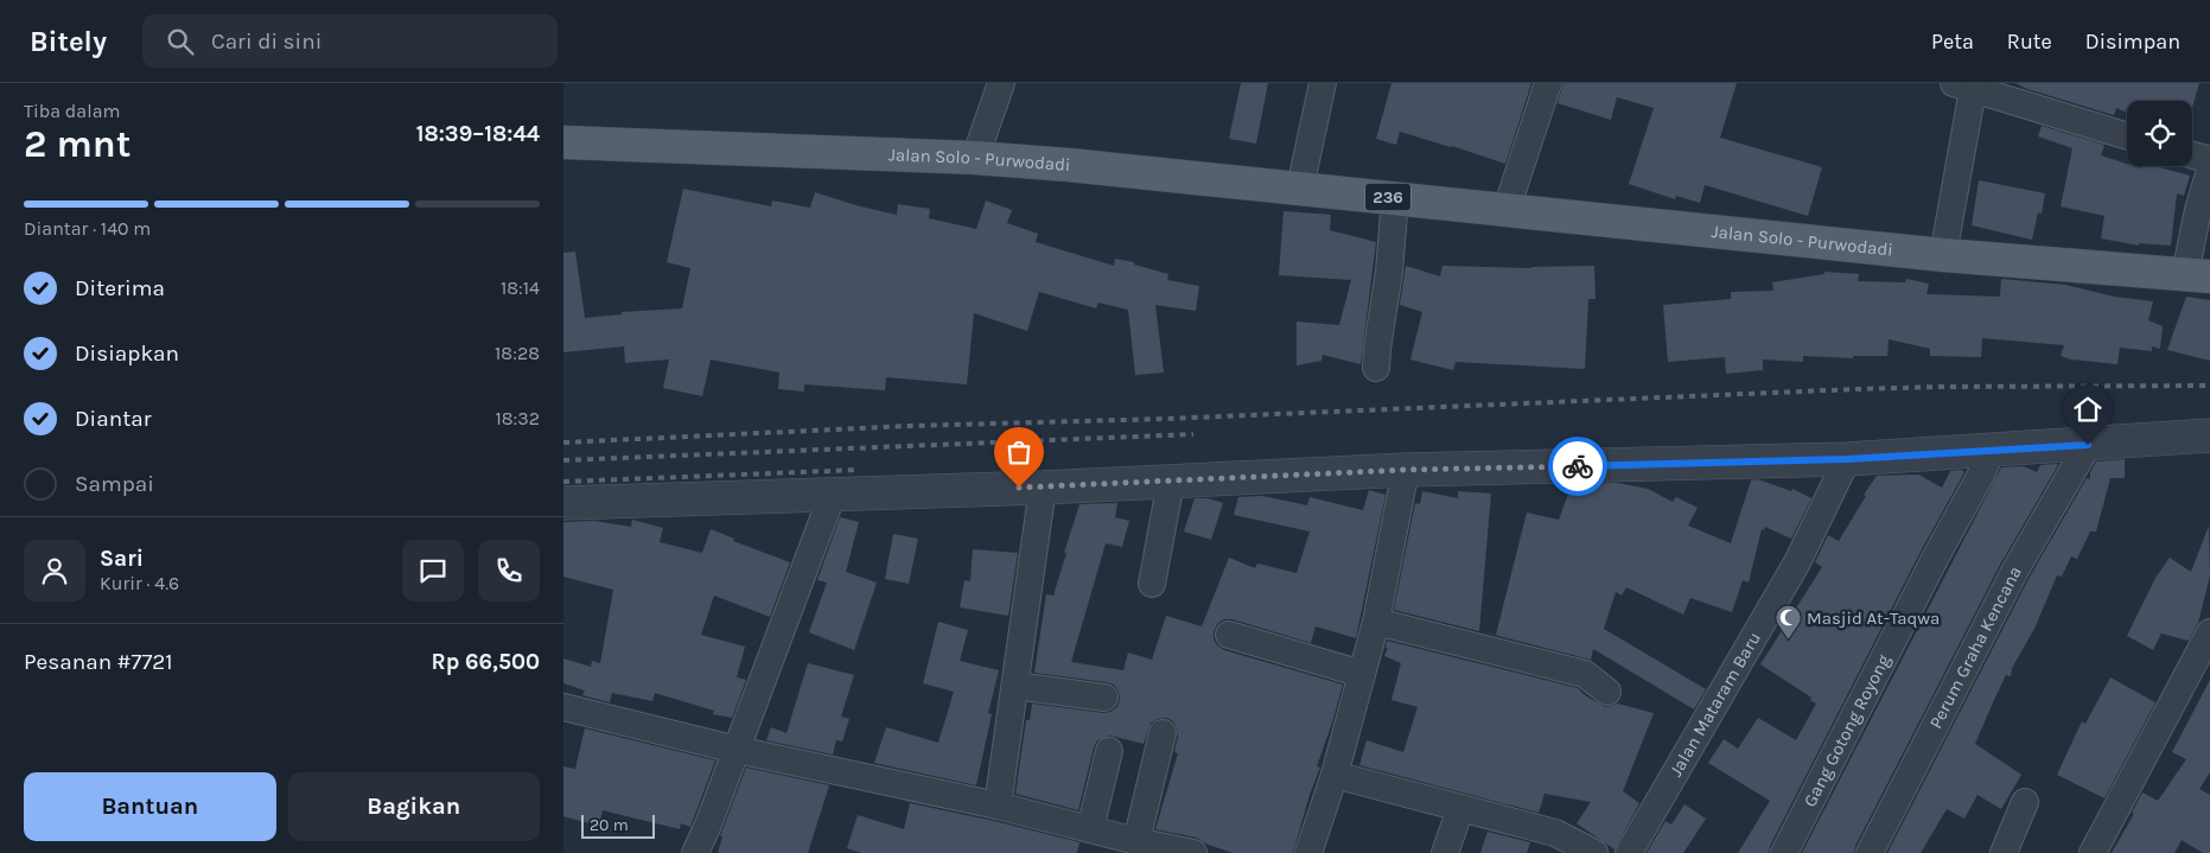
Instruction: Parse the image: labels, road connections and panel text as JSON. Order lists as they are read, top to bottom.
{
  "streets": {
    "main road": ["Jalan Solo - Purwodadi", "236"],
    "street": ["Perum Graha Kencana", "Jalan Mataram Baru", "Gang Gotong Royong"]
  },
  "places": {
    "mosque": ["Masjid At-Taqwa"]
  },
  "scale_bar": "20 m",
  "page": {
    "header": "Bitely",
    "search": "Cari di sini",
    "nav": ["Peta", "Rute", "Disimpan"],
    "heading": ["2 mnt", "Tiba dalam", "18:39–18:44"],
    "panel": [
      "Sari",
      "Kurir · 4.6",
      "Pesanan #7721",
      "Rp 66,500"
    ],
    "bar": "Diantar · 140 m",
    "list": [
      ["Diterima", "18:14"],
      ["Disiapkan", "18:28"],
      ["Diantar", "18:32"],
      "Sampai"
    ],
    "buttons": ["Bantuan", "Bagikan"],
    "scale": "20 m"
  }
}
